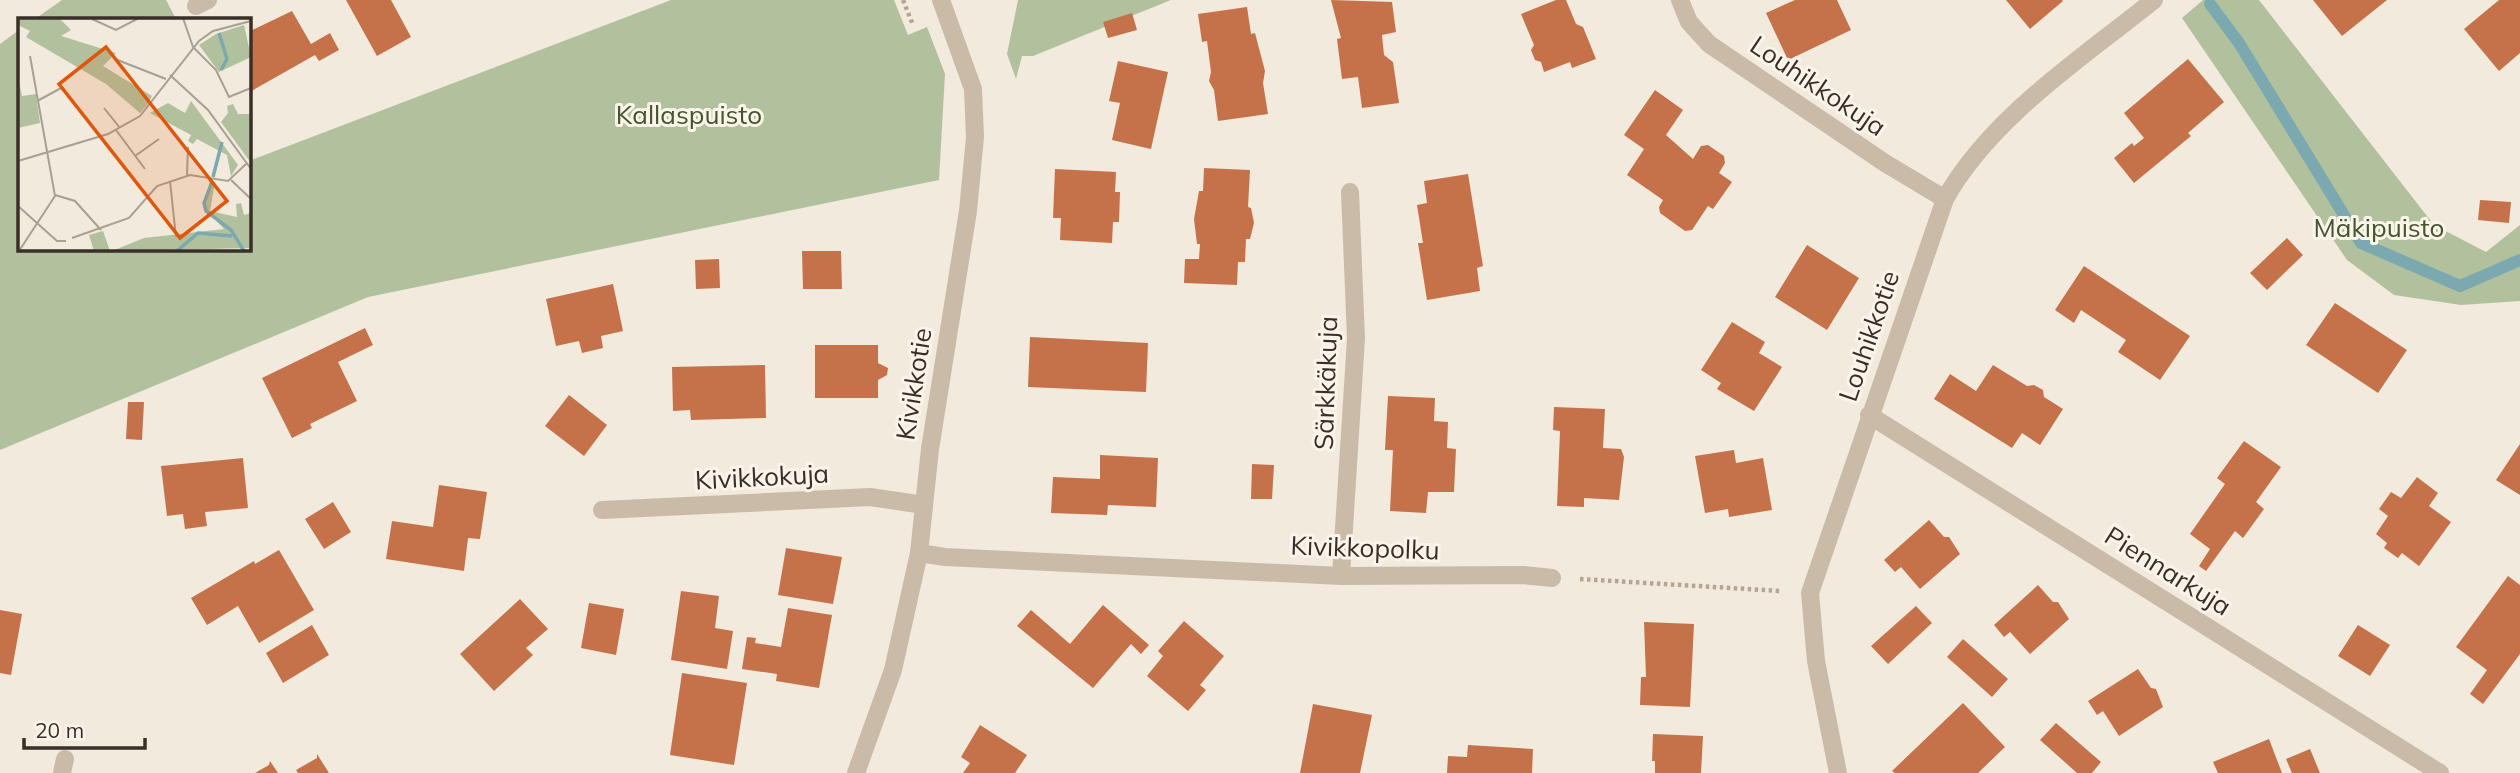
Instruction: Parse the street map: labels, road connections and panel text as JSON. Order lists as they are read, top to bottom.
{
  "streets": {
    "street": [
      "Louhikkokuja",
      "Louhikkotie",
      "Särkkäkuja",
      "Kivikkotie",
      "Kivikkokuja",
      "Kivikkopolku",
      "Piennarkuja"
    ]
  },
  "crossings": [
    ["Louhikkokuja", "Louhikkotie"],
    ["Louhikkotie", "Piennarkuja"],
    ["Särkkäkuja", "Kivikkopolku"],
    ["Kivikkotie", "Kivikkokuja"],
    ["Kivikkotie", "Kivikkopolku"]
  ],
  "parks": ["Kallaspuisto", "Mäkipuisto"],
  "scale_bar": "20 m"
}
